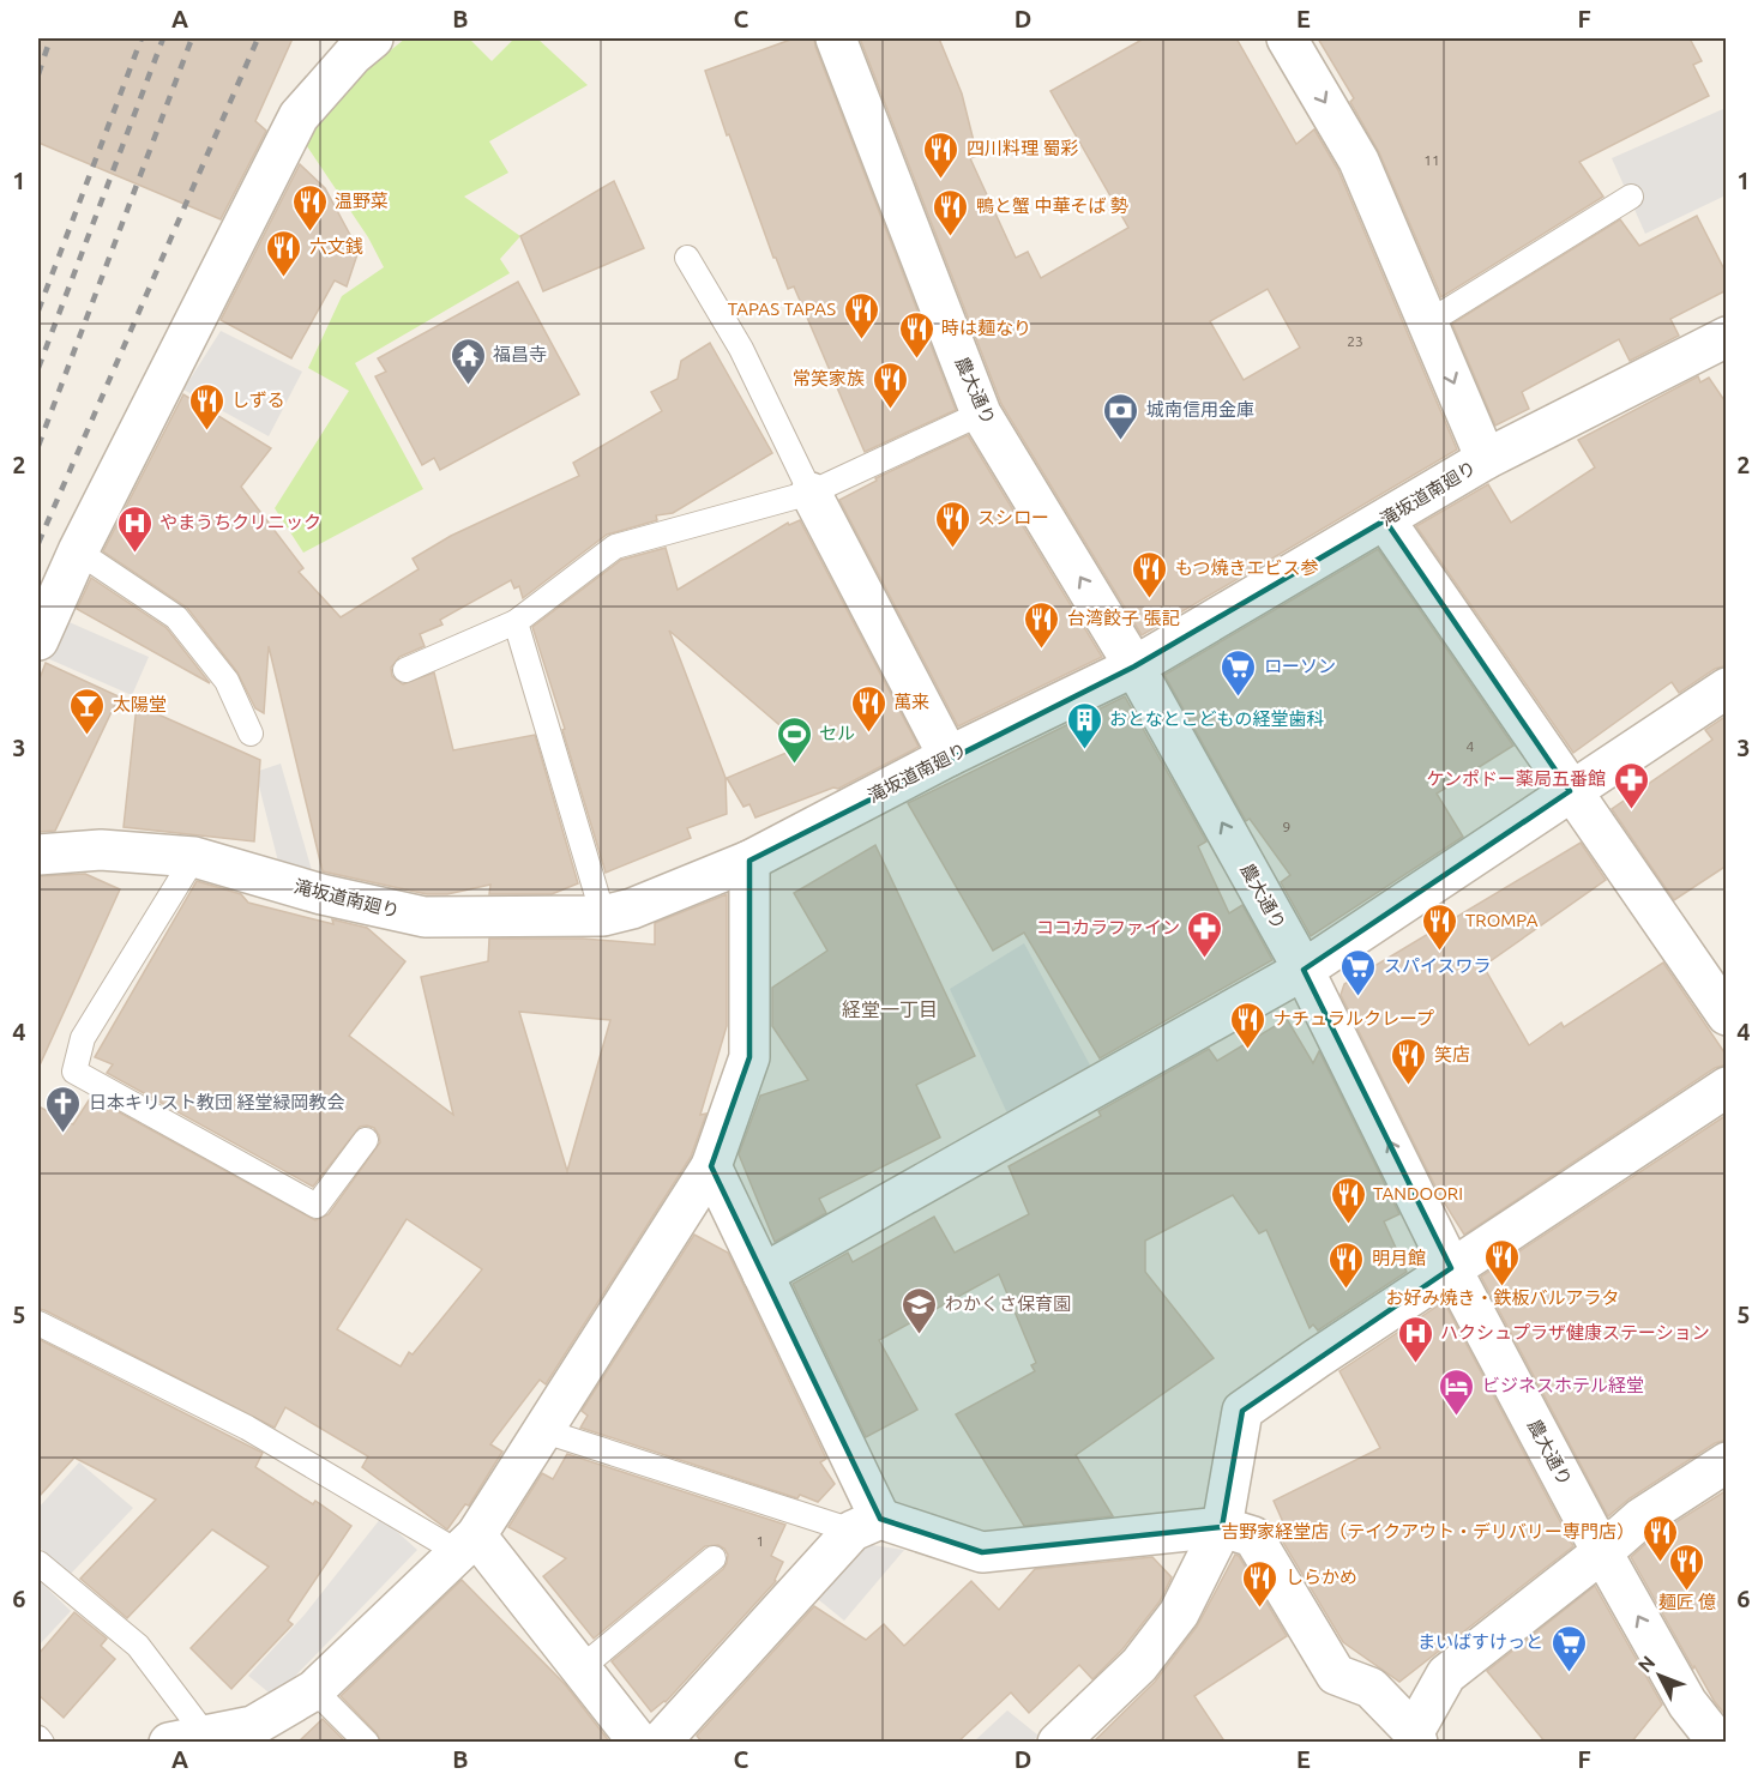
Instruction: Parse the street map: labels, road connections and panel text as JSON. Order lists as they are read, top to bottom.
{
  "streets": {
    "street": ["農大通り", "滝坂道南廻り"]
  },
  "crossings": [
    ["農大通り", "滝坂道南廻り"]
  ],
  "districts": ["経堂一丁目"],
  "places": {
    "restaurant": [
      "四川料理 蜀彩",
      "温野菜",
      "鴨と蟹 中華そば 勢",
      "六文銭",
      "TAPAS TAPAS",
      "時は麺なり",
      "常笑家族",
      "しずる",
      "スシロー",
      "もつ焼きエビス参",
      "台湾餃子 張記",
      "萬来",
      "TROMPA",
      "ナチュラルクレープ",
      "笑店",
      "TANDOORI",
      "お好み焼き・鉄板バルアラタ",
      "明月館",
      "吉野家経堂店（テイクアウト・デリバリー専門店）",
      "麺匠 億",
      "しらかめ"
    ],
    "temple": ["福昌寺"],
    "bank": ["城南信用金庫"],
    "hospital": ["やまうちクリニック", "ハクシュプラザ健康ステーション"],
    "supermarket": ["ローソン", "スパイスワラ", "まいばすけっと"],
    "bar": ["太陽堂"],
    "building": ["おとなとこどもの経堂歯科"],
    "sports": ["セル"],
    "pharmacy": ["ケンポドー薬局五番館", "ココカラファイン"],
    "church": ["日本キリスト教団 経堂緑岡教会"],
    "school or university": ["わかくさ保育園"],
    "hotel": ["ビジネスホテル経堂"]
  },
  "house_numbers": [
    "11",
    "23",
    "4",
    "9",
    "1"
  ],
  "north": "top left",
  "grid": {
    "columns": [
      "A",
      "B",
      "C",
      "D",
      "E",
      "F"
    ],
    "rows": [
      "1",
      "2",
      "3",
      "4",
      "5",
      "6"
    ]
  }
}
